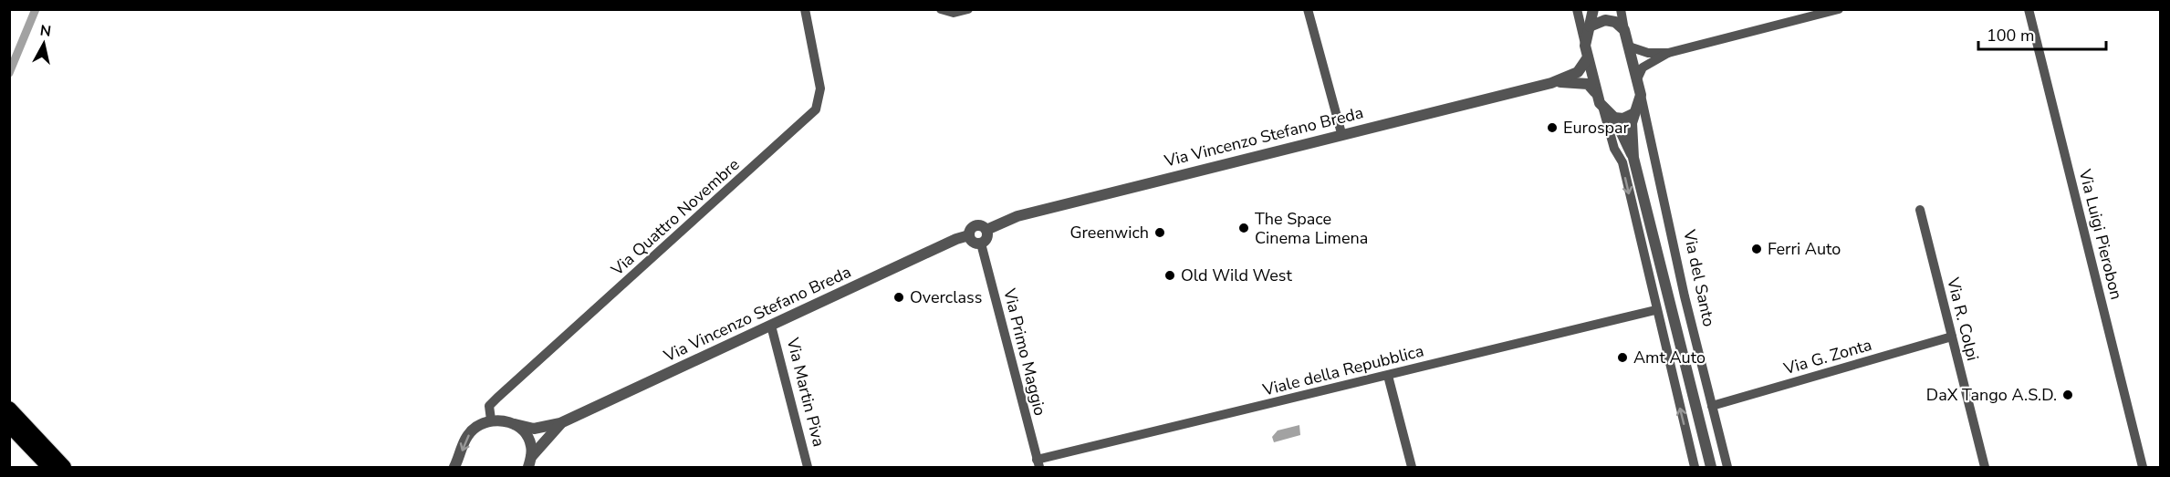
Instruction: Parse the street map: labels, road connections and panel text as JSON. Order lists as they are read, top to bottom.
{
  "streets": {
    "street": [
      "Via Vincenzo Stefano Breda",
      "Via Quattro Novembre",
      "Via Luigi Pierobon",
      "Via del Santo",
      "Via R. Colpi",
      "Via Primo Maggio",
      "Via G. Zonta",
      "Viale della Repubblica",
      "Via Martin Piva"
    ]
  },
  "crossings": [
    ["Via Vincenzo Stefano Breda", "Via Quattro Novembre"],
    ["Via Vincenzo Stefano Breda", "Via Primo Maggio"],
    ["Via Vincenzo Stefano Breda", "Via Martin Piva"],
    ["Via del Santo", "Via G. Zonta"],
    ["Via R. Colpi", "Via G. Zonta"],
    ["Via Primo Maggio", "Viale della Repubblica"]
  ],
  "places": [
    "Eurospar",
    "The Space Cinema Limena",
    "Greenwich",
    "Ferri Auto",
    "Old Wild West",
    "Overclass",
    "Amt Auto",
    "DaX Tango A.S.D."
  ],
  "scale_bar": "100 m",
  "north": "top"
}
